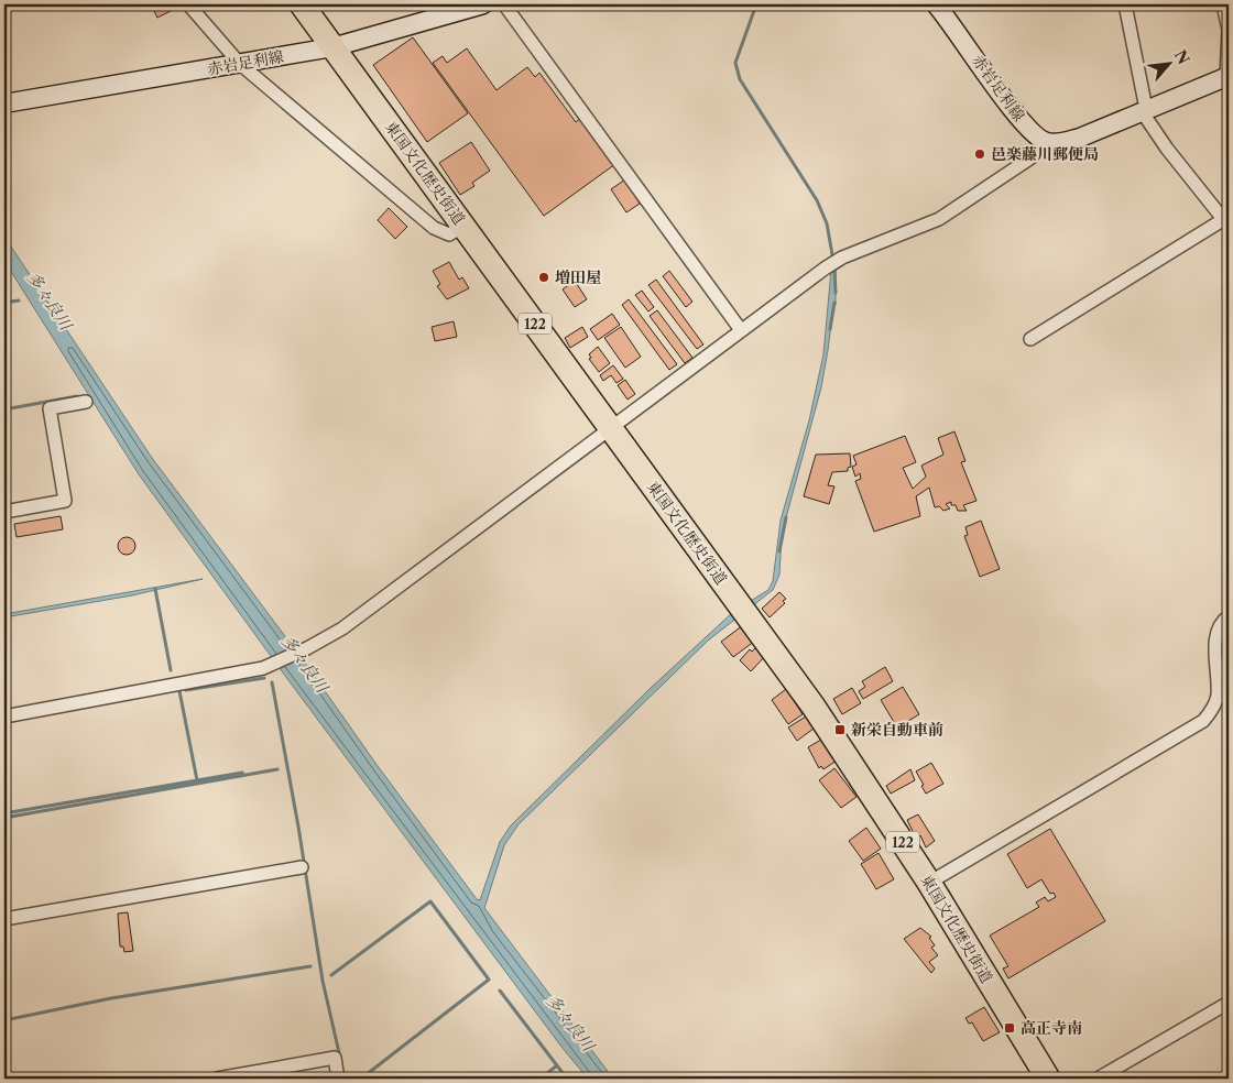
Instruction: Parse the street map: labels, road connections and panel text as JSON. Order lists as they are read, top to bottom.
{
  "streets": {
    "highway": ["東国文化歴史街道", "122"],
    "main road": ["赤岩足利線"]
  },
  "crossings": [
    ["赤岩足利線", "東国文化歴史街道"]
  ],
  "water": ["多々良川"],
  "places": {
    "other": ["邑楽藤川郵便局", "増田屋"],
    "transit": ["新栄自動車前", "高正寺南"]
  },
  "north": "top right"
}
